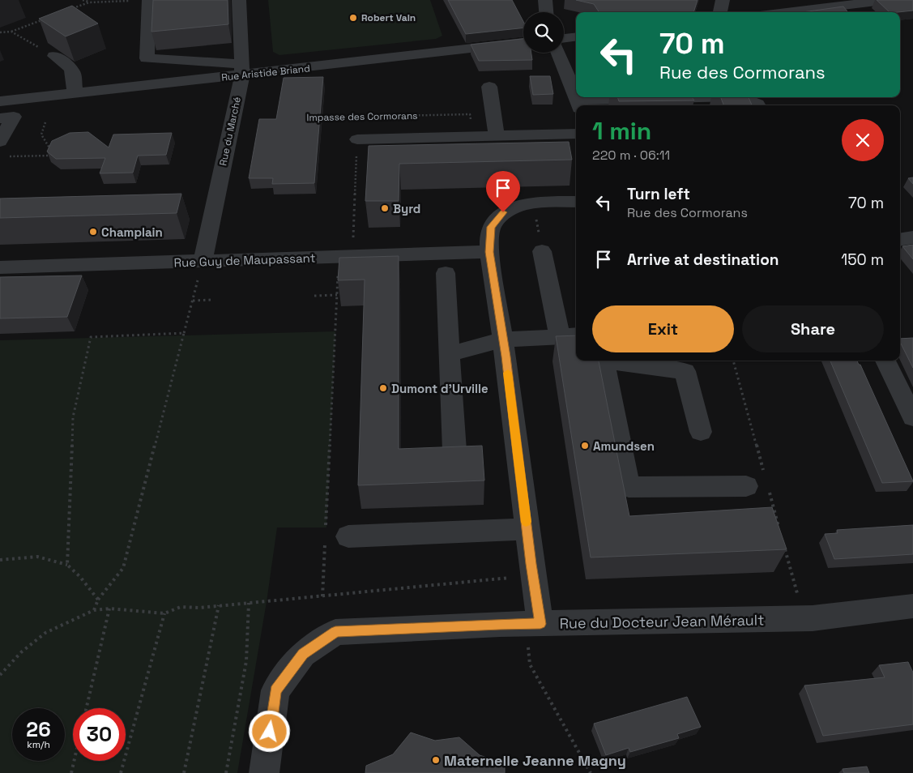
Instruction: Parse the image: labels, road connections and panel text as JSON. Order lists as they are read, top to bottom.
{
  "streets": {
    "street": [
      "Rue Aristide Briand",
      "Impasse des Cormorans",
      "Rue du Marché",
      "Rue Guy de Maupassant",
      "Rue du Docteur Jean Mérault"
    ]
  },
  "crossings": [
    ["Rue Aristide Briand", "Rue du Marché"],
    ["Rue du Marché", "Rue Guy de Maupassant"]
  ],
  "places": [
    "Robert Vain",
    "Byrd",
    "Champlain",
    "Dumont d'Urville",
    "Amundsen",
    "Maternelle Jeanne Magny"
  ],
  "page": {
    "turn": ["70 m", "Rue des Cormorans"],
    "heading": ["1 min", "220 m · 06:11"],
    "list": [
      {
        "name": "Turn left",
        "note": "Rue des Cormorans",
        "value": "70 m"
      },
      {
        "name": "Arrive at destination",
        "value": "150 m"
      }
    ],
    "buttons": ["Exit", "Share"],
    "speed": "26 km/h",
    "limit": "30"
  }
}
